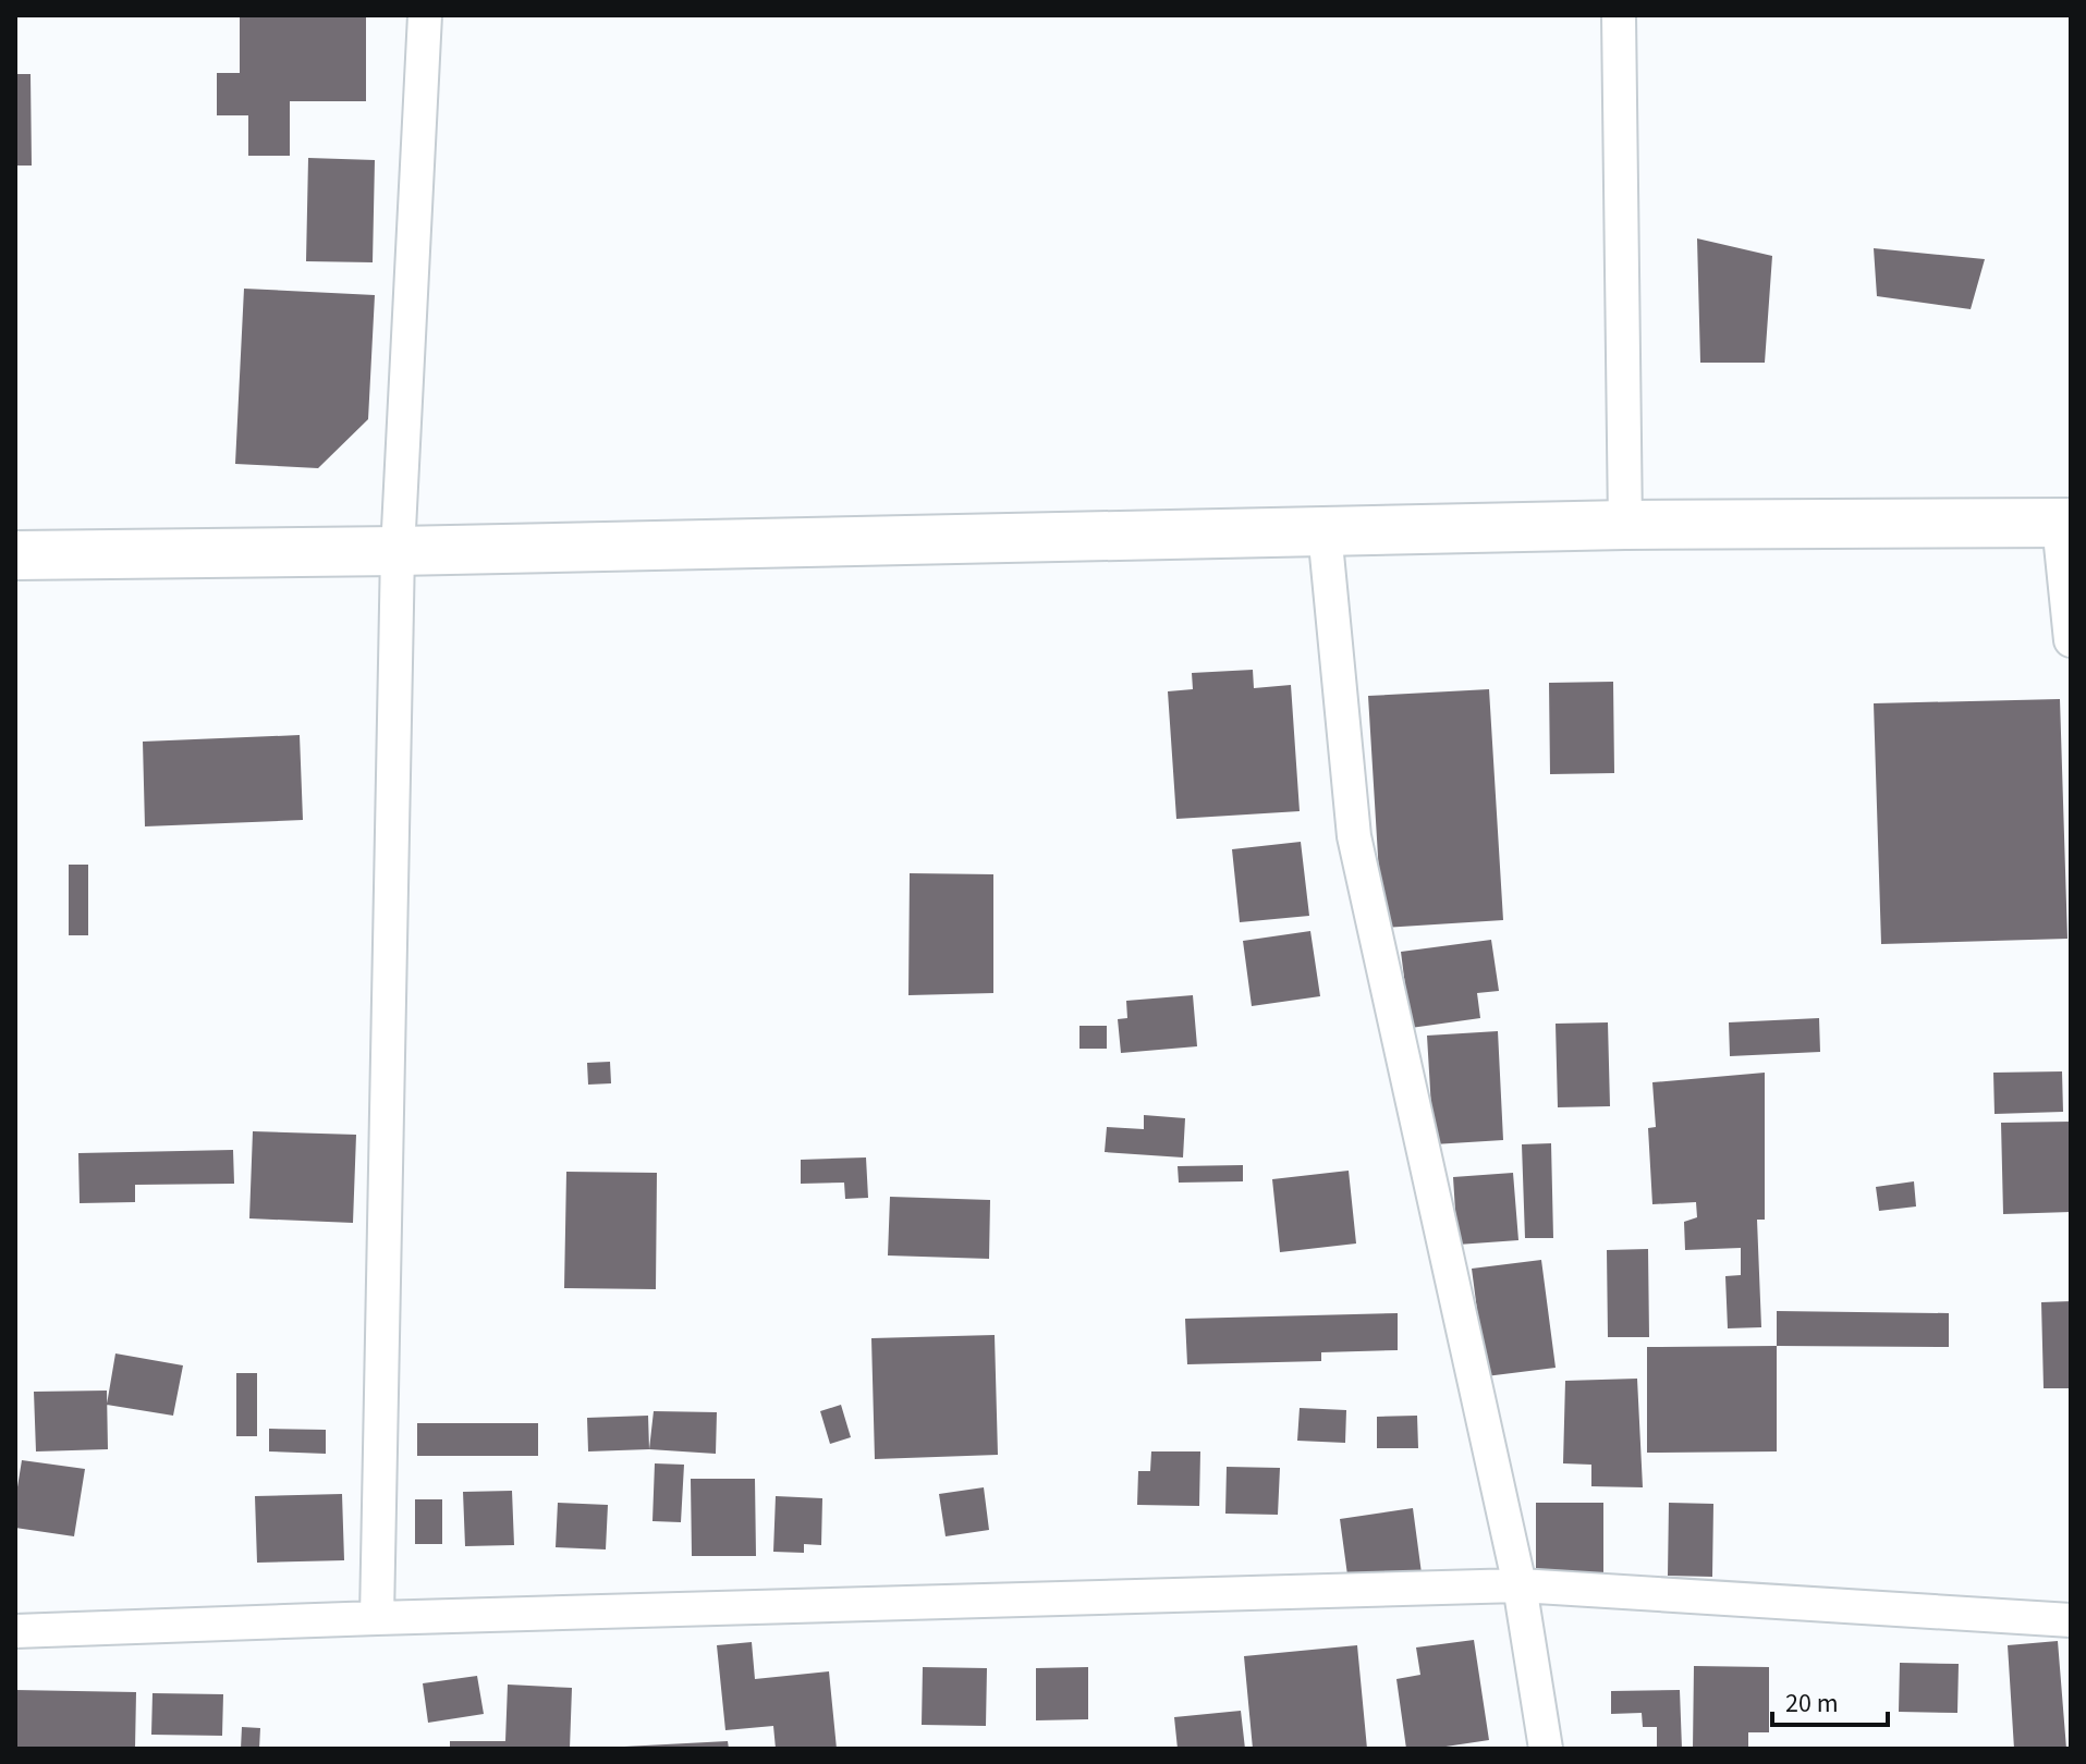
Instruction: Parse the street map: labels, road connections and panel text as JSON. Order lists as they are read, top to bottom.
{
  "scale_bar": "20 m"
}
